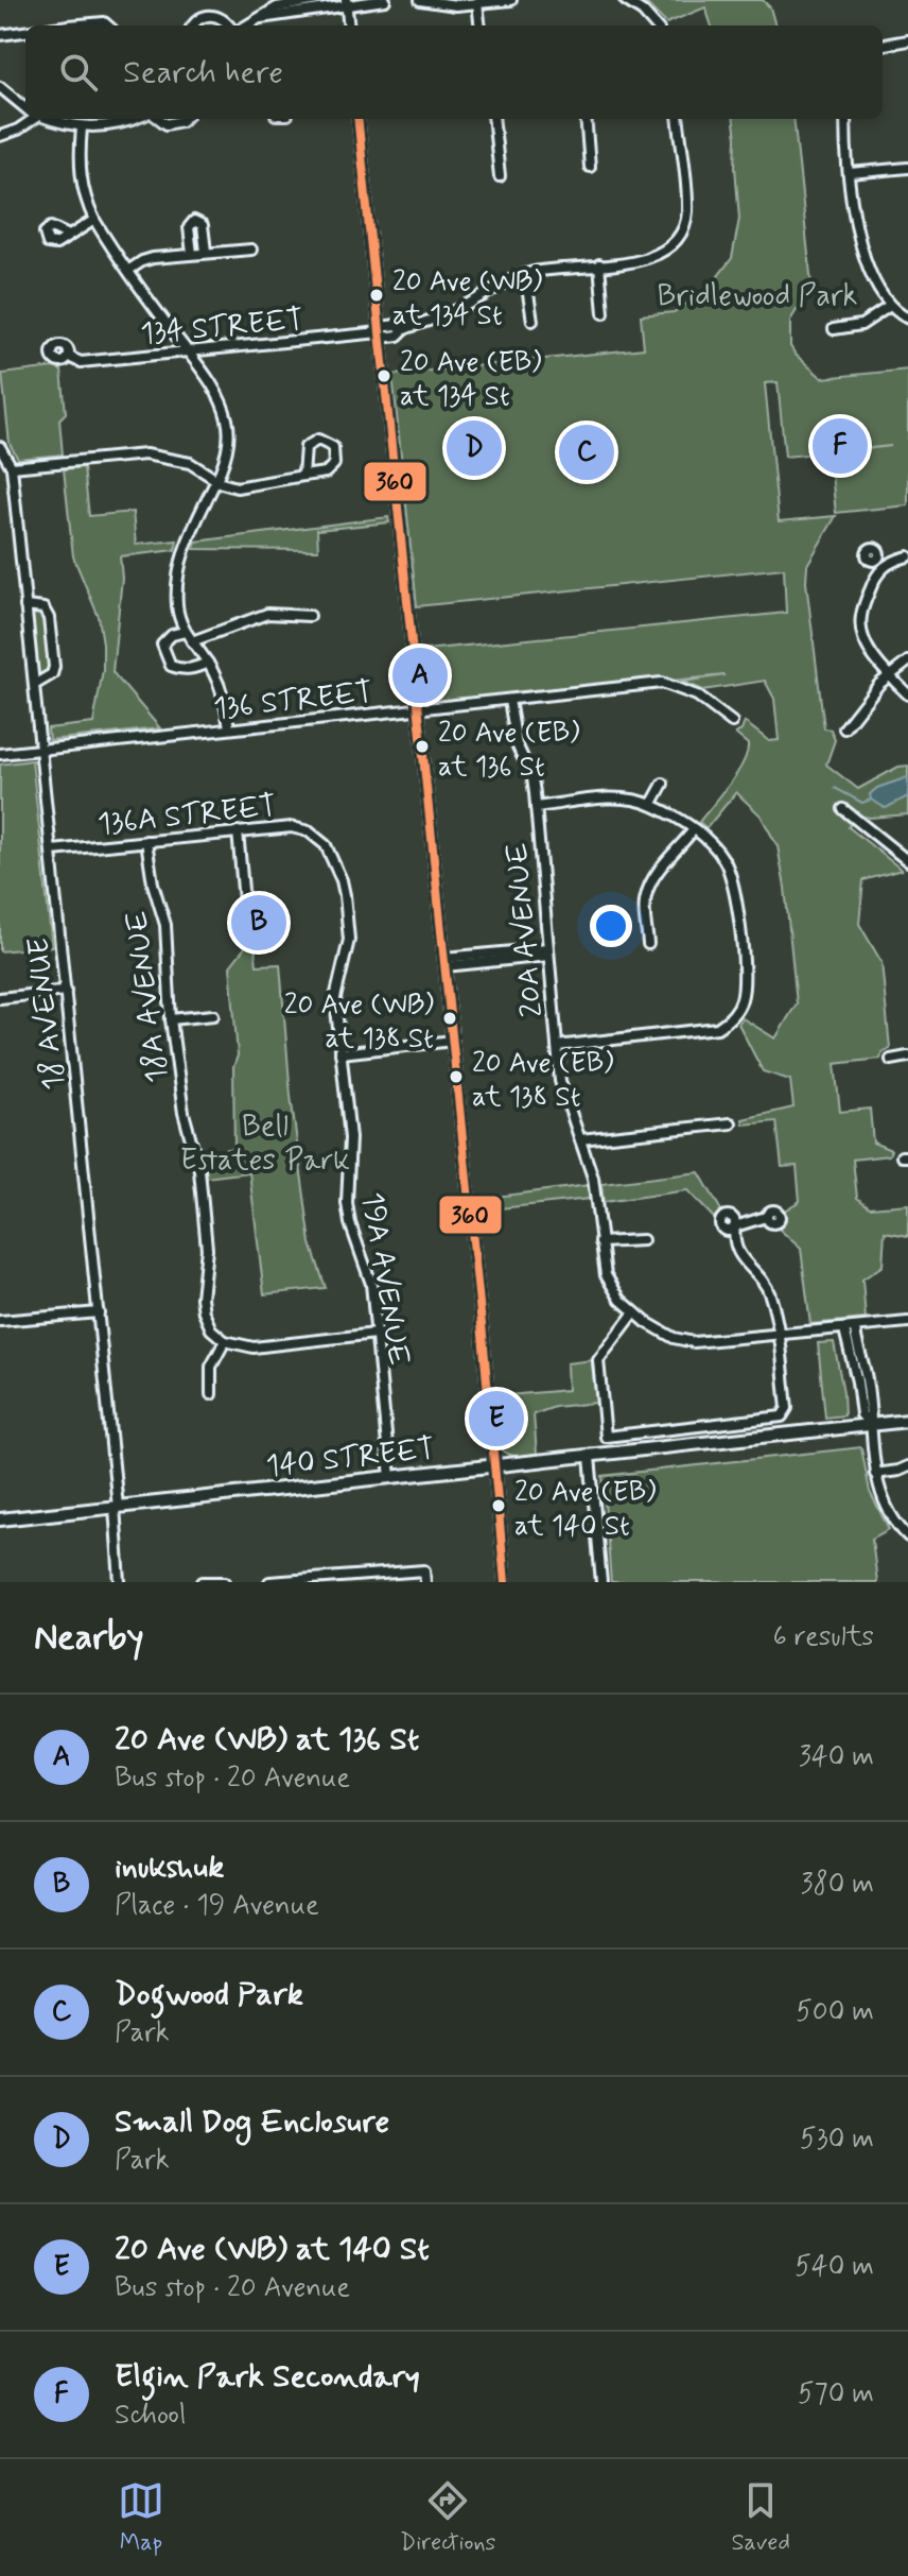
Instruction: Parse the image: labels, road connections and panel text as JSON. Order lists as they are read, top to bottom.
{
  "streets": {
    "main road": ["140 STREET"],
    "street": [
      "134 STREET",
      "136 STREET",
      "136A STREET",
      "20A AVENUE",
      "18A AVENUE",
      "18 AVENUE",
      "19A AVENUE"
    ]
  },
  "crossings": [
    ["136 STREET", "20A AVENUE"],
    ["136 STREET", "18 AVENUE"],
    ["136A STREET", "18A AVENUE"],
    ["136A STREET", "18 AVENUE"],
    ["136A STREET", "19A AVENUE"],
    ["18 AVENUE", "140 STREET"],
    ["19A AVENUE", "140 STREET"]
  ],
  "parks": ["Bridlewood Park", "Bell Estates Park"],
  "places": [
    "20 Ave (WB) at 134 St",
    "20 Ave (EB) at 134 St",
    "20 Ave (EB) at 136 St",
    "20 Ave (WB) at 138 St",
    "20 Ave (EB) at 138 St",
    "20 Ave (EB) at 140 St"
  ],
  "lines": ["transit line 360"],
  "page": {
    "search": "Search here",
    "pins": [
      "F",
      "D",
      "C",
      "A",
      "B",
      "E"
    ],
    "heading": ["Nearby", "6 results"],
    "list": [
      {
        "mark": "A",
        "name": "20 Ave (WB) at 136 St",
        "note": "Bus stop · 20 Avenue",
        "value": "340 m"
      },
      {
        "mark": "B",
        "name": "inukshuk",
        "note": "Place · 19 Avenue",
        "value": "380 m"
      },
      {
        "mark": "C",
        "name": "Dogwood Park",
        "note": "Park",
        "value": "500 m"
      },
      {
        "mark": "D",
        "name": "Small Dog Enclosure",
        "note": "Park",
        "value": "530 m"
      },
      {
        "mark": "E",
        "name": "20 Ave (WB) at 140 St",
        "note": "Bus stop · 20 Avenue",
        "value": "540 m"
      },
      {
        "mark": "F",
        "name": "Elgin Park Secondary",
        "note": "School",
        "value": "570 m"
      }
    ],
    "nav": ["Map", "Directions", "Saved"]
  }
}
